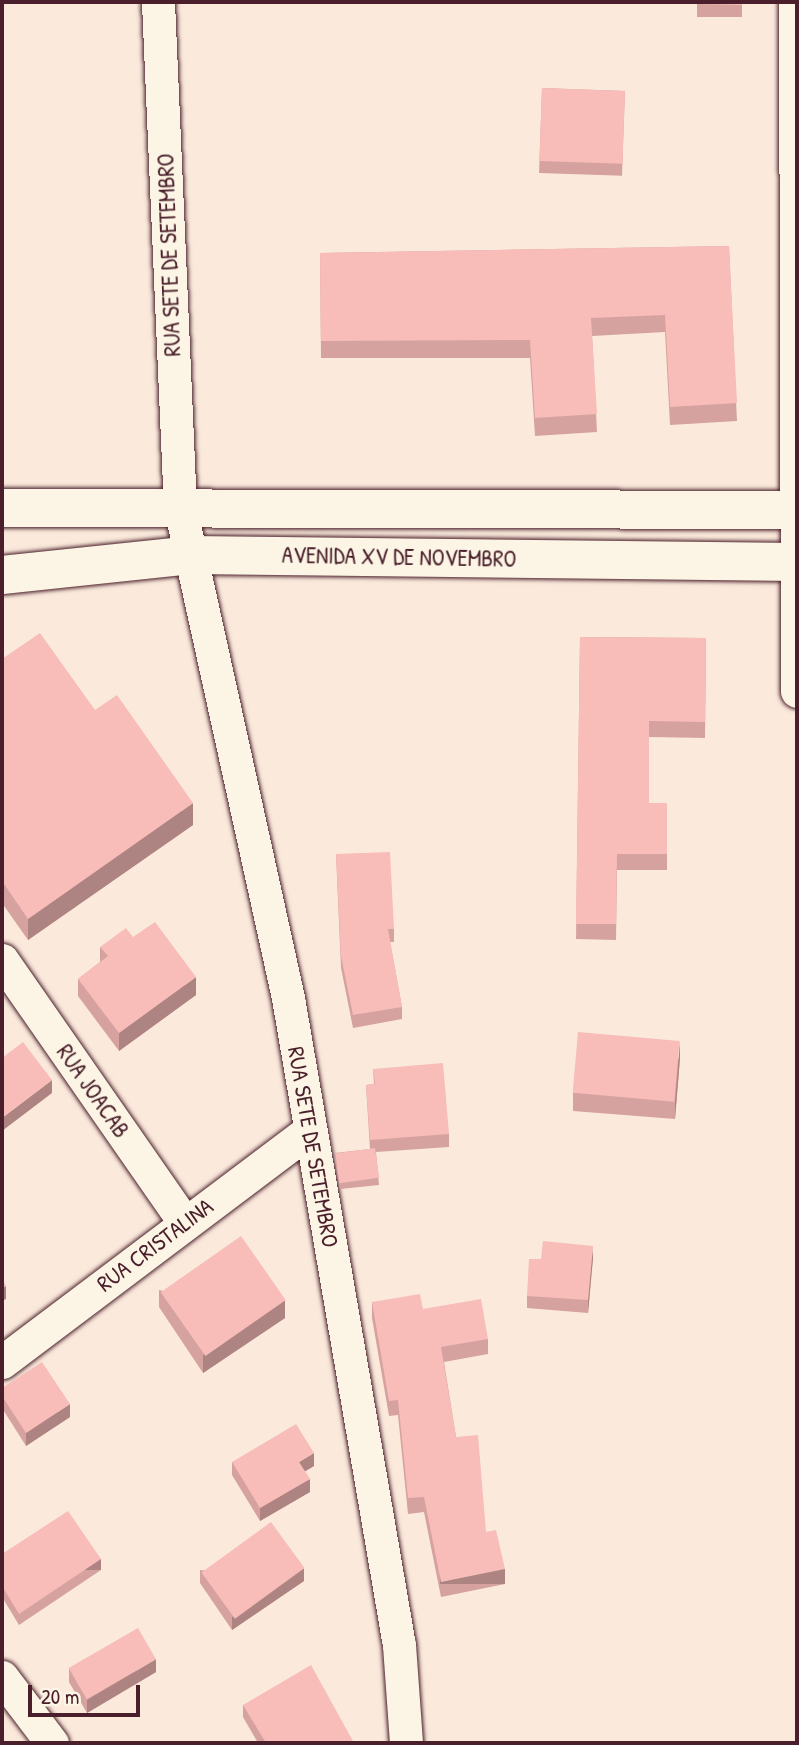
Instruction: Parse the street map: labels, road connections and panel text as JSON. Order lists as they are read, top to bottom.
{
  "streets": {
    "main road": ["AVENIDA XV DE NOVEMBRO"],
    "street": ["RUA SETE DE SETEMBRO", "RUA JOACAB", "RUA CRISTALINA"]
  },
  "crossings": [
    ["RUA SETE DE SETEMBRO", "AVENIDA XV DE NOVEMBRO"],
    ["RUA SETE DE SETEMBRO", "RUA CRISTALINA"],
    ["RUA JOACAB", "RUA CRISTALINA"]
  ],
  "scale_bar": "20 m"
}
